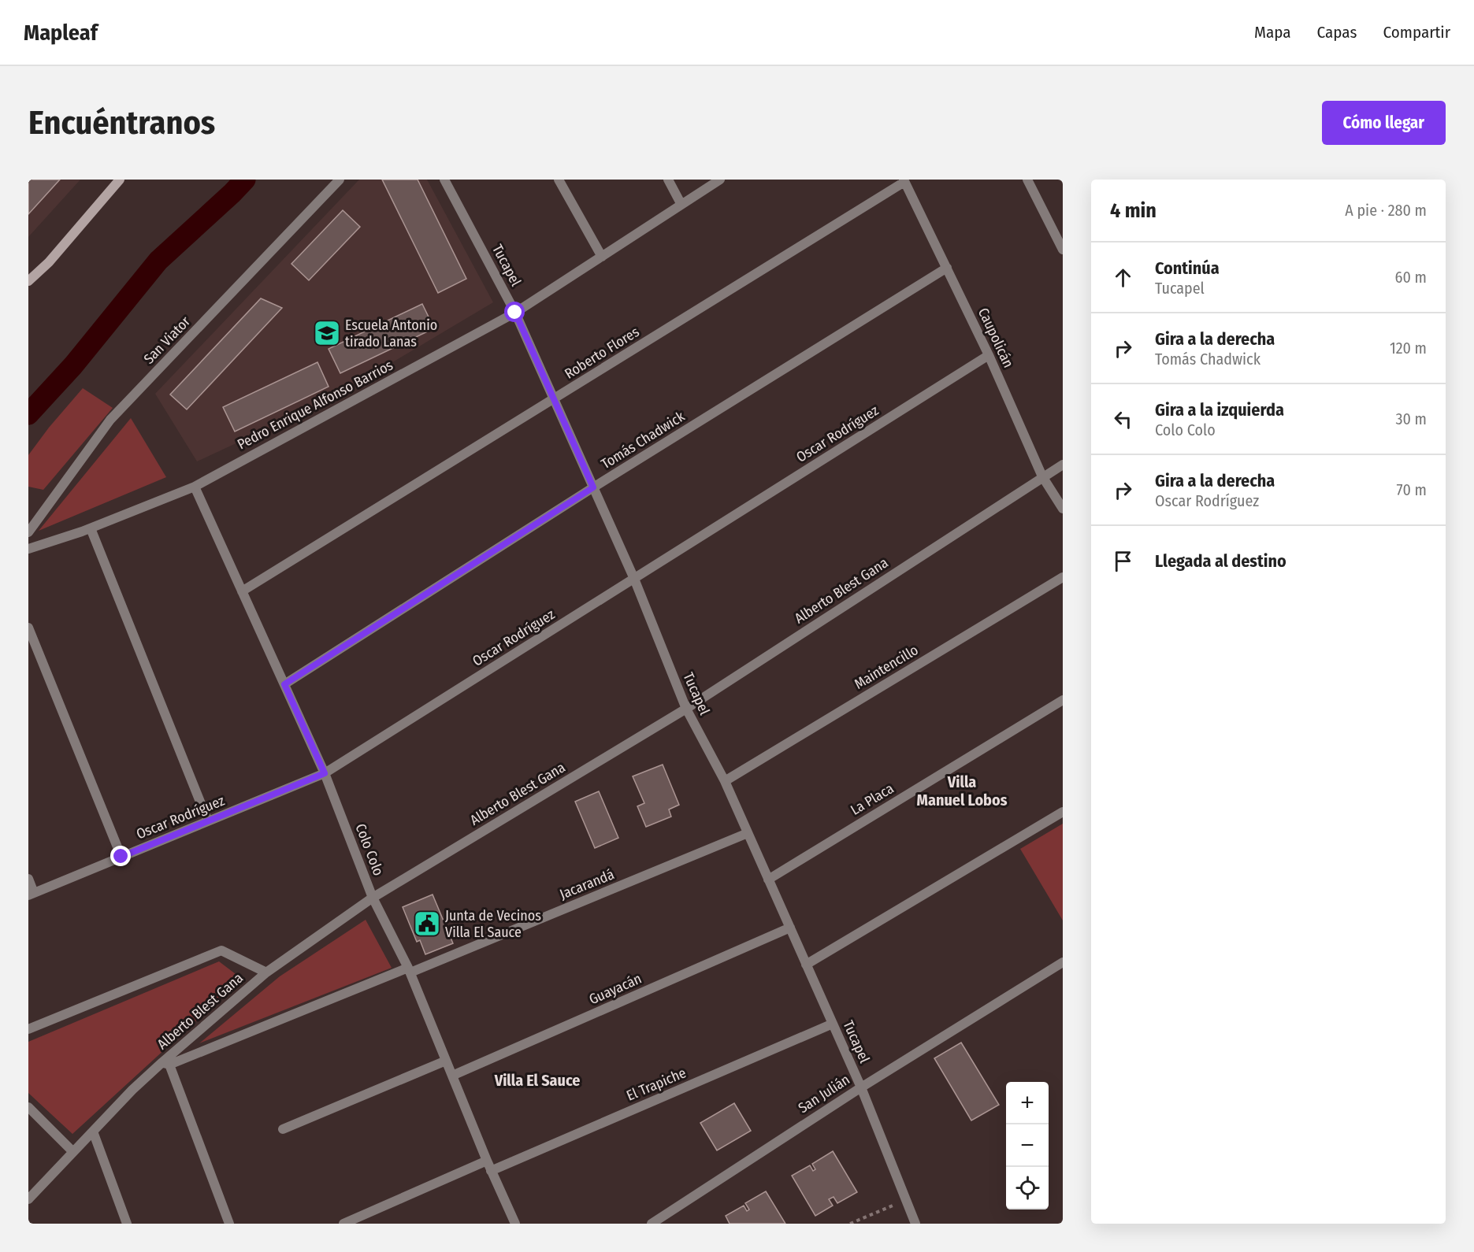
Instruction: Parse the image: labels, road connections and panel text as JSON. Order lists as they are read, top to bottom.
{
  "streets": {
    "street": [
      "Tucapel",
      "Caupolicán",
      "San Viator",
      "Roberto Flores",
      "Pedro Enrique Alfonso Barrios",
      "Oscar Rodríguez",
      "Tomás Chadwick",
      "Alberto Blest Gana",
      "Maintencillo",
      "La Placa",
      "Colo Colo",
      "Jacarandá",
      "Guayacán",
      "El Trapiche",
      "San Julián"
    ]
  },
  "crossings": [
    ["Tucapel", "Roberto Flores"],
    ["Tucapel", "Pedro Enrique Alfonso Barrios"],
    ["Tucapel", "Oscar Rodríguez"],
    ["Tucapel", "Tomás Chadwick"],
    ["Tucapel", "Alberto Blest Gana"],
    ["Tucapel", "Maintencillo"],
    ["Tucapel", "La Placa"],
    ["Tucapel", "Jacarandá"],
    ["Tucapel", "Guayacán"],
    ["Tucapel", "El Trapiche"],
    ["Tucapel", "San Julián"],
    ["Caupolicán", "Roberto Flores"],
    ["Caupolicán", "Oscar Rodríguez"],
    ["Caupolicán", "Tomás Chadwick"],
    ["Caupolicán", "Alberto Blest Gana"],
    ["Roberto Flores", "Colo Colo"],
    ["Pedro Enrique Alfonso Barrios", "Colo Colo"],
    ["Oscar Rodríguez", "Colo Colo"],
    ["Tomás Chadwick", "Colo Colo"],
    ["Alberto Blest Gana", "Colo Colo"],
    ["Alberto Blest Gana", "Jacarandá"],
    ["Colo Colo", "Jacarandá"],
    ["Colo Colo", "Guayacán"],
    ["Colo Colo", "El Trapiche"]
  ],
  "districts": ["Villa Manuel Lobos", "Villa El Sauce"],
  "places": {
    "school or university": ["Escuela Antonio tirado Lanas"],
    "public building": ["Junta de Vecinos Villa El Sauce"]
  },
  "page": {
    "header": "Mapleaf",
    "nav": ["Mapa", "Capas", "Compartir"],
    "buttons": "Cómo llegar",
    "title": "Encuéntranos",
    "heading": ["4 min", "A pie · 280 m"],
    "list": [
      ["Continúa", "Tucapel", "60 m"],
      ["Gira a la derecha", "Tomás Chadwick", "120 m"],
      ["Gira a la izquierda", "Colo Colo", "30 m"],
      ["Gira a la derecha", "Oscar Rodríguez", "70 m"],
      "Llegada al destino"
    ],
    "map_buttons": ["+", "−"]
  }
}
